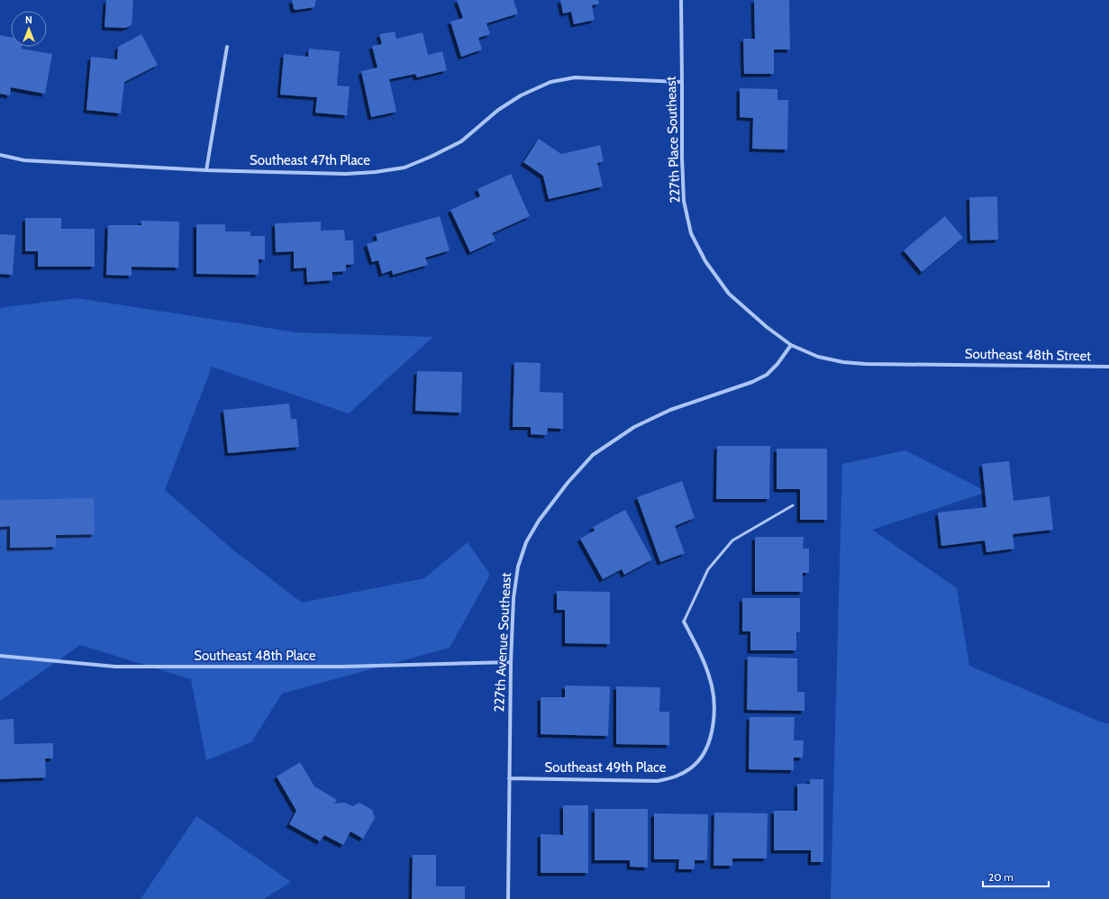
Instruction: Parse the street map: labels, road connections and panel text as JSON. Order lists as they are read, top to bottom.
{
  "streets": {
    "street": [
      "227th Place Southeast",
      "Southeast 47th Place",
      "Southeast 48th Street",
      "227th Avenue Southeast",
      "Southeast 48th Place",
      "Southeast 49th Place"
    ]
  },
  "crossings": [
    ["227th Place Southeast", "Southeast 47th Place"],
    ["227th Place Southeast", "Southeast 48th Street"],
    ["227th Place Southeast", "227th Avenue Southeast"],
    ["Southeast 48th Street", "227th Avenue Southeast"],
    ["227th Avenue Southeast", "Southeast 48th Place"],
    ["227th Avenue Southeast", "Southeast 49th Place"]
  ],
  "scale_bar": "20 m",
  "north": "top"
}
